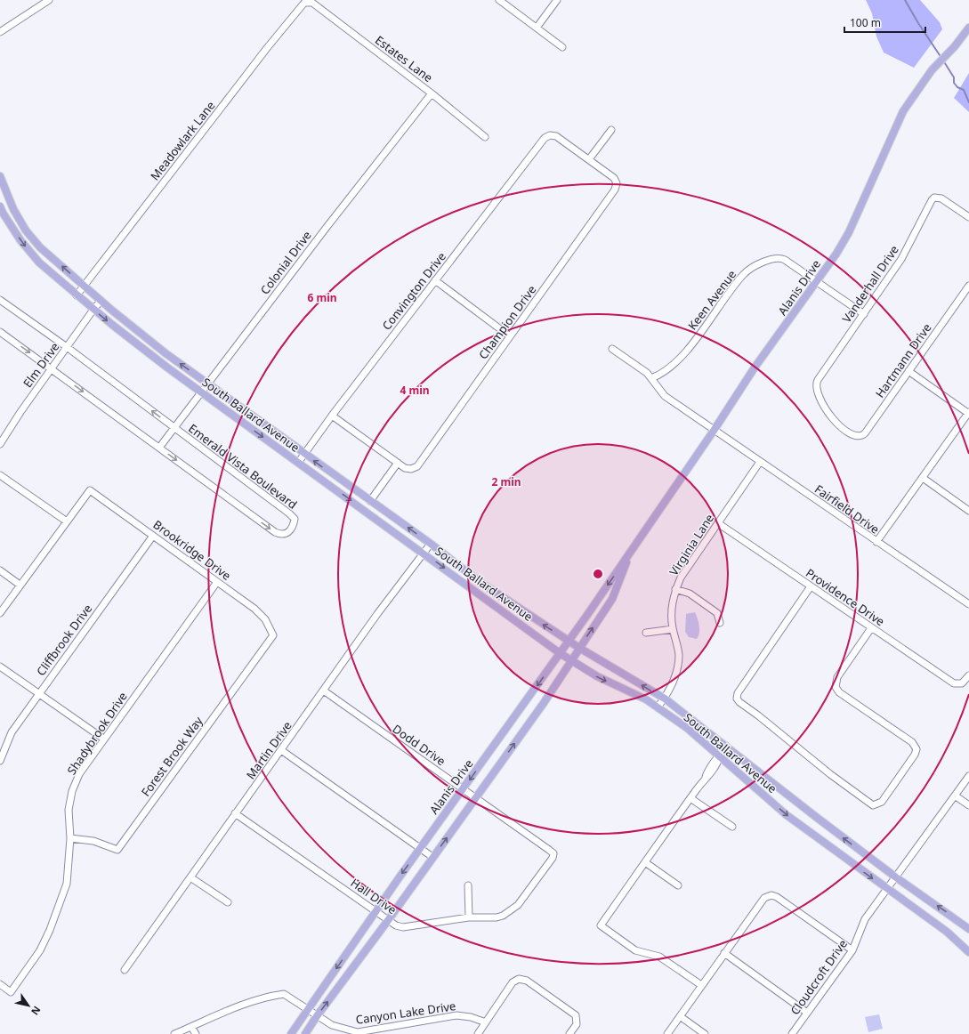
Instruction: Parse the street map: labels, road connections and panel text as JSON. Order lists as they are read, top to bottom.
{
  "streets": {
    "main road": ["Alanis Drive", "South Ballard Avenue"],
    "street": [
      "Estates Lane",
      "Meadowlark Lane",
      "Colonial Drive",
      "Vanderhall Drive",
      "Convington Drive",
      "Keen Avenue",
      "Champion Drive",
      "Hartmann Drive",
      "Elm Drive",
      "Emerald Vista Boulevard",
      "Fairfield Drive",
      "Virginia Lane",
      "Brookridge Drive",
      "Providence Drive",
      "Cliffbrook Drive",
      "Shadybrook Drive",
      "Dodd Drive",
      "Martin Drive",
      "Forest Brook Way",
      "Hall Drive",
      "Cloudcroft Drive",
      "Canyon Lake Drive"
    ]
  },
  "crossings": [
    ["Estates Lane", "Meadowlark Lane"],
    ["Estates Lane", "Colonial Drive"],
    ["Meadowlark Lane", "South Ballard Avenue"],
    ["Colonial Drive", "South Ballard Avenue"],
    ["Colonial Drive", "Emerald Vista Boulevard"],
    ["Vanderhall Drive", "Keen Avenue"],
    ["Vanderhall Drive", "Hartmann Drive"],
    ["Alanis Drive", "Keen Avenue"],
    ["Alanis Drive", "South Ballard Avenue"],
    ["Alanis Drive", "Fairfield Drive"],
    ["Alanis Drive", "Dodd Drive"],
    ["Alanis Drive", "Hall Drive"],
    ["Alanis Drive", "Canyon Lake Drive"],
    ["Convington Drive", "Champion Drive"],
    ["Convington Drive", "South Ballard Avenue"],
    ["Keen Avenue", "Fairfield Drive"],
    ["Elm Drive", "South Ballard Avenue"],
    ["Elm Drive", "Emerald Vista Boulevard"],
    ["South Ballard Avenue", "Virginia Lane"],
    ["South Ballard Avenue", "Martin Drive"],
    ["South Ballard Avenue", "Cloudcroft Drive"],
    ["Fairfield Drive", "Virginia Lane"],
    ["Virginia Lane", "Providence Drive"],
    ["Brookridge Drive", "Cliffbrook Drive"],
    ["Brookridge Drive", "Shadybrook Drive"],
    ["Brookridge Drive", "Forest Brook Way"],
    ["Shadybrook Drive", "Forest Brook Way"],
    ["Dodd Drive", "Martin Drive"],
    ["Dodd Drive", "Hall Drive"],
    ["Martin Drive", "Hall Drive"]
  ],
  "scale_bar": "100 m",
  "north": "bottom right",
  "rings": ["6 min", "4 min", "2 min"]
}
